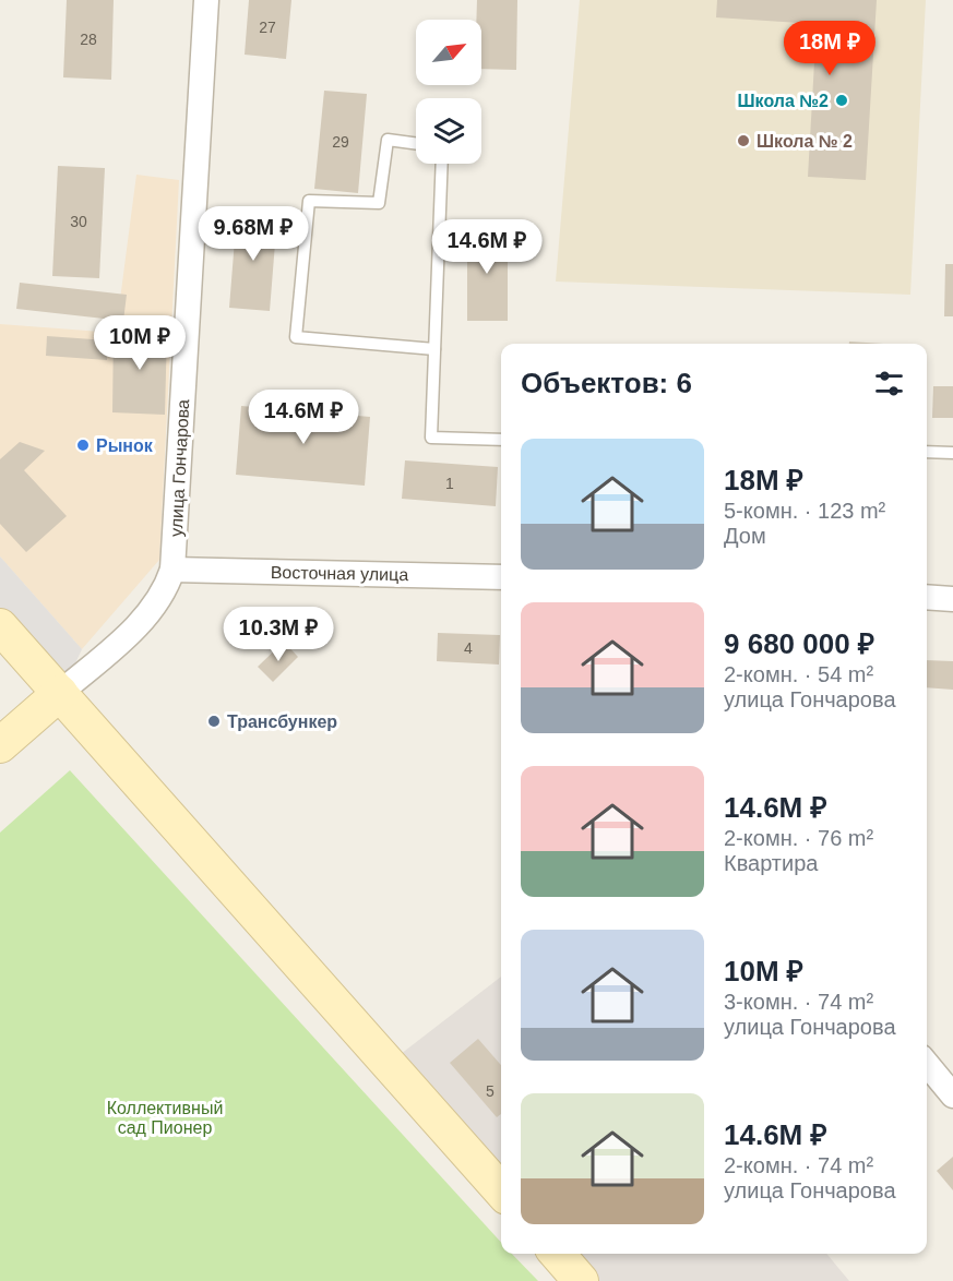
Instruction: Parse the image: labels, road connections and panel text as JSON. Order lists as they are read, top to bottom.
{
  "streets": {
    "street": ["улица Гончарова", "Восточная улица"]
  },
  "crossings": [
    ["улица Гончарова", "Восточная улица"]
  ],
  "parks": ["Коллективный сад Пионер"],
  "places": [
    "Школа №2",
    "Школа № 2",
    "Рынок",
    "Трансбункер"
  ],
  "house_numbers": [
    "27",
    "28",
    "29",
    "30",
    "1",
    "4",
    "5"
  ],
  "north": "top right",
  "page": {
    "price": [
      "18M ₽",
      "9.68M ₽",
      "14.6M ₽",
      "10M ₽",
      "14.6M ₽",
      "10.3M ₽"
    ],
    "heading": "Объектов: 6",
    "list": [
      {
        "name": "18M ₽",
        "note": "5-комн. · 123 m² · Дом"
      },
      {
        "name": "9 680 000 ₽",
        "note": "2-комн. · 54 m² · улица Гончарова"
      },
      {
        "name": "14.6M ₽",
        "note": "2-комн. · 76 m² · Квартира"
      },
      {
        "name": "10M ₽",
        "note": "3-комн. · 74 m² · улица Гончарова"
      },
      {
        "name": "14.6M ₽",
        "note": "2-комн. · 74 m² · улица Гончарова"
      }
    ]
  }
}
